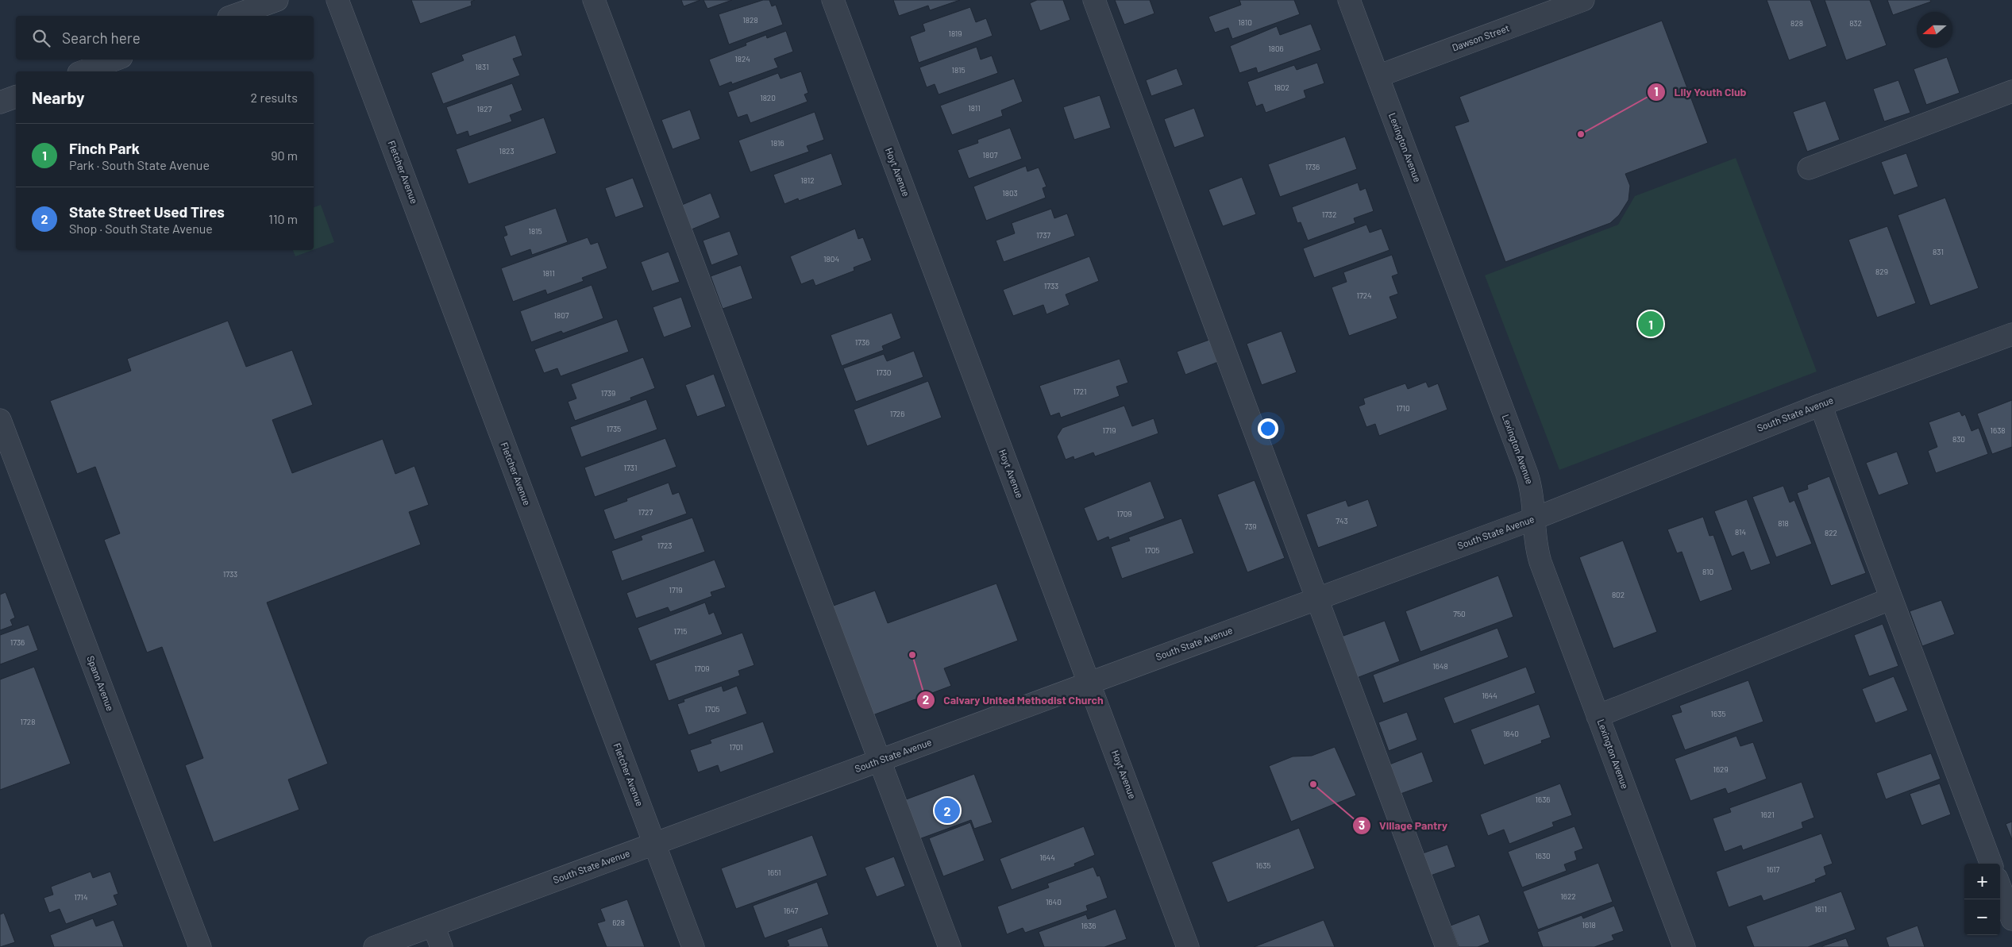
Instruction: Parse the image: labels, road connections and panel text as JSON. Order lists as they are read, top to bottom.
{
  "streets": {
    "street": [
      "Dawson Street",
      "Lexington Avenue",
      "Fletcher Avenue",
      "Hoyt Avenue",
      "South State Avenue",
      "Spann Avenue"
    ]
  },
  "crossings": [
    ["Dawson Street", "Lexington Avenue"],
    ["Lexington Avenue", "South State Avenue"],
    ["Fletcher Avenue", "South State Avenue"],
    ["Hoyt Avenue", "South State Avenue"]
  ],
  "places": ["Lily Youth Club", "Calvary United Methodist Church", "Village Pantry"],
  "house_numbers": [
    "1828",
    "1810",
    "828",
    "832",
    "1819",
    "1806",
    "1824",
    "1831",
    "1815",
    "1802",
    "1820",
    "1811",
    "1827",
    "1816",
    "1823",
    "1807",
    "1736",
    "1812",
    "1803",
    "1732",
    "1815",
    "1737",
    "831",
    "1804",
    "829",
    "1811",
    "1733",
    "1724",
    "1807",
    "1736",
    "1730",
    "1721",
    "1739",
    "1710",
    "1726",
    "1735",
    "1719",
    "1638",
    "830",
    "1731",
    "1727",
    "1709",
    "743",
    "818",
    "739",
    "814",
    "822",
    "1723",
    "1705",
    "810",
    "1733",
    "1719",
    "802",
    "750",
    "1715",
    "1736",
    "1648",
    "1709",
    "1644",
    "1705",
    "1635",
    "1728",
    "1640",
    "1701",
    "1629",
    "1636",
    "1621",
    "1630",
    "1644",
    "1635",
    "1617",
    "1651",
    "1622",
    "1714",
    "1640",
    "1611",
    "1647",
    "628",
    "1618",
    "1636"
  ],
  "north": "left",
  "page": {
    "search": "Search here",
    "heading": ["Nearby", "2 results"],
    "list": [
      {
        "mark": "1",
        "name": "Finch Park",
        "note": "Park · South State Avenue",
        "value": "90 m"
      },
      {
        "mark": "2",
        "name": "State Street Used Tires",
        "note": "Shop · South State Avenue",
        "value": "110 m"
      }
    ],
    "pins": ["1", "2"],
    "map_buttons": ["+", "−"]
  }
}
